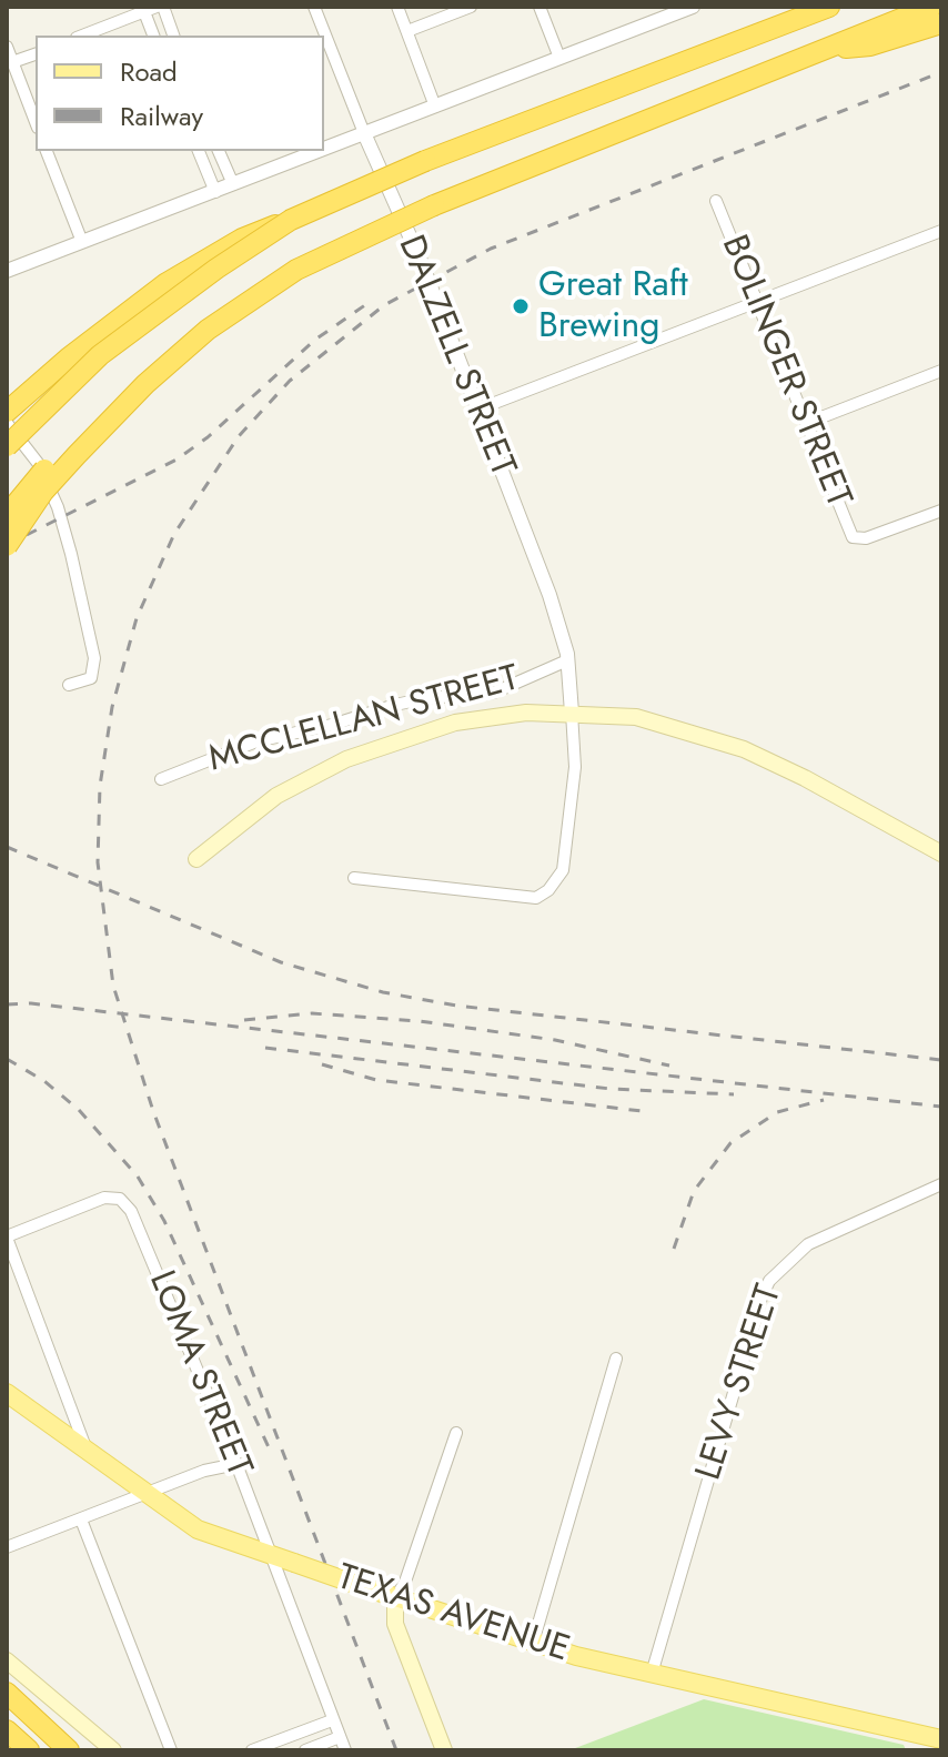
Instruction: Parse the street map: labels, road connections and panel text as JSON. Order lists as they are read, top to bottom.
{
  "streets": {
    "main road": ["TEXAS AVENUE"],
    "street": [
      "DALZELL STREET",
      "BOLINGER STREET",
      "MCCLELLAN STREET",
      "LOMA STREET",
      "LEVY STREET"
    ]
  },
  "crossings": [
    ["DALZELL STREET", "MCCLELLAN STREET"],
    ["LOMA STREET", "TEXAS AVENUE"],
    ["LEVY STREET", "TEXAS AVENUE"]
  ],
  "places": ["Great Raft Brewing"],
  "legend": ["Road", "Railway"]
}
